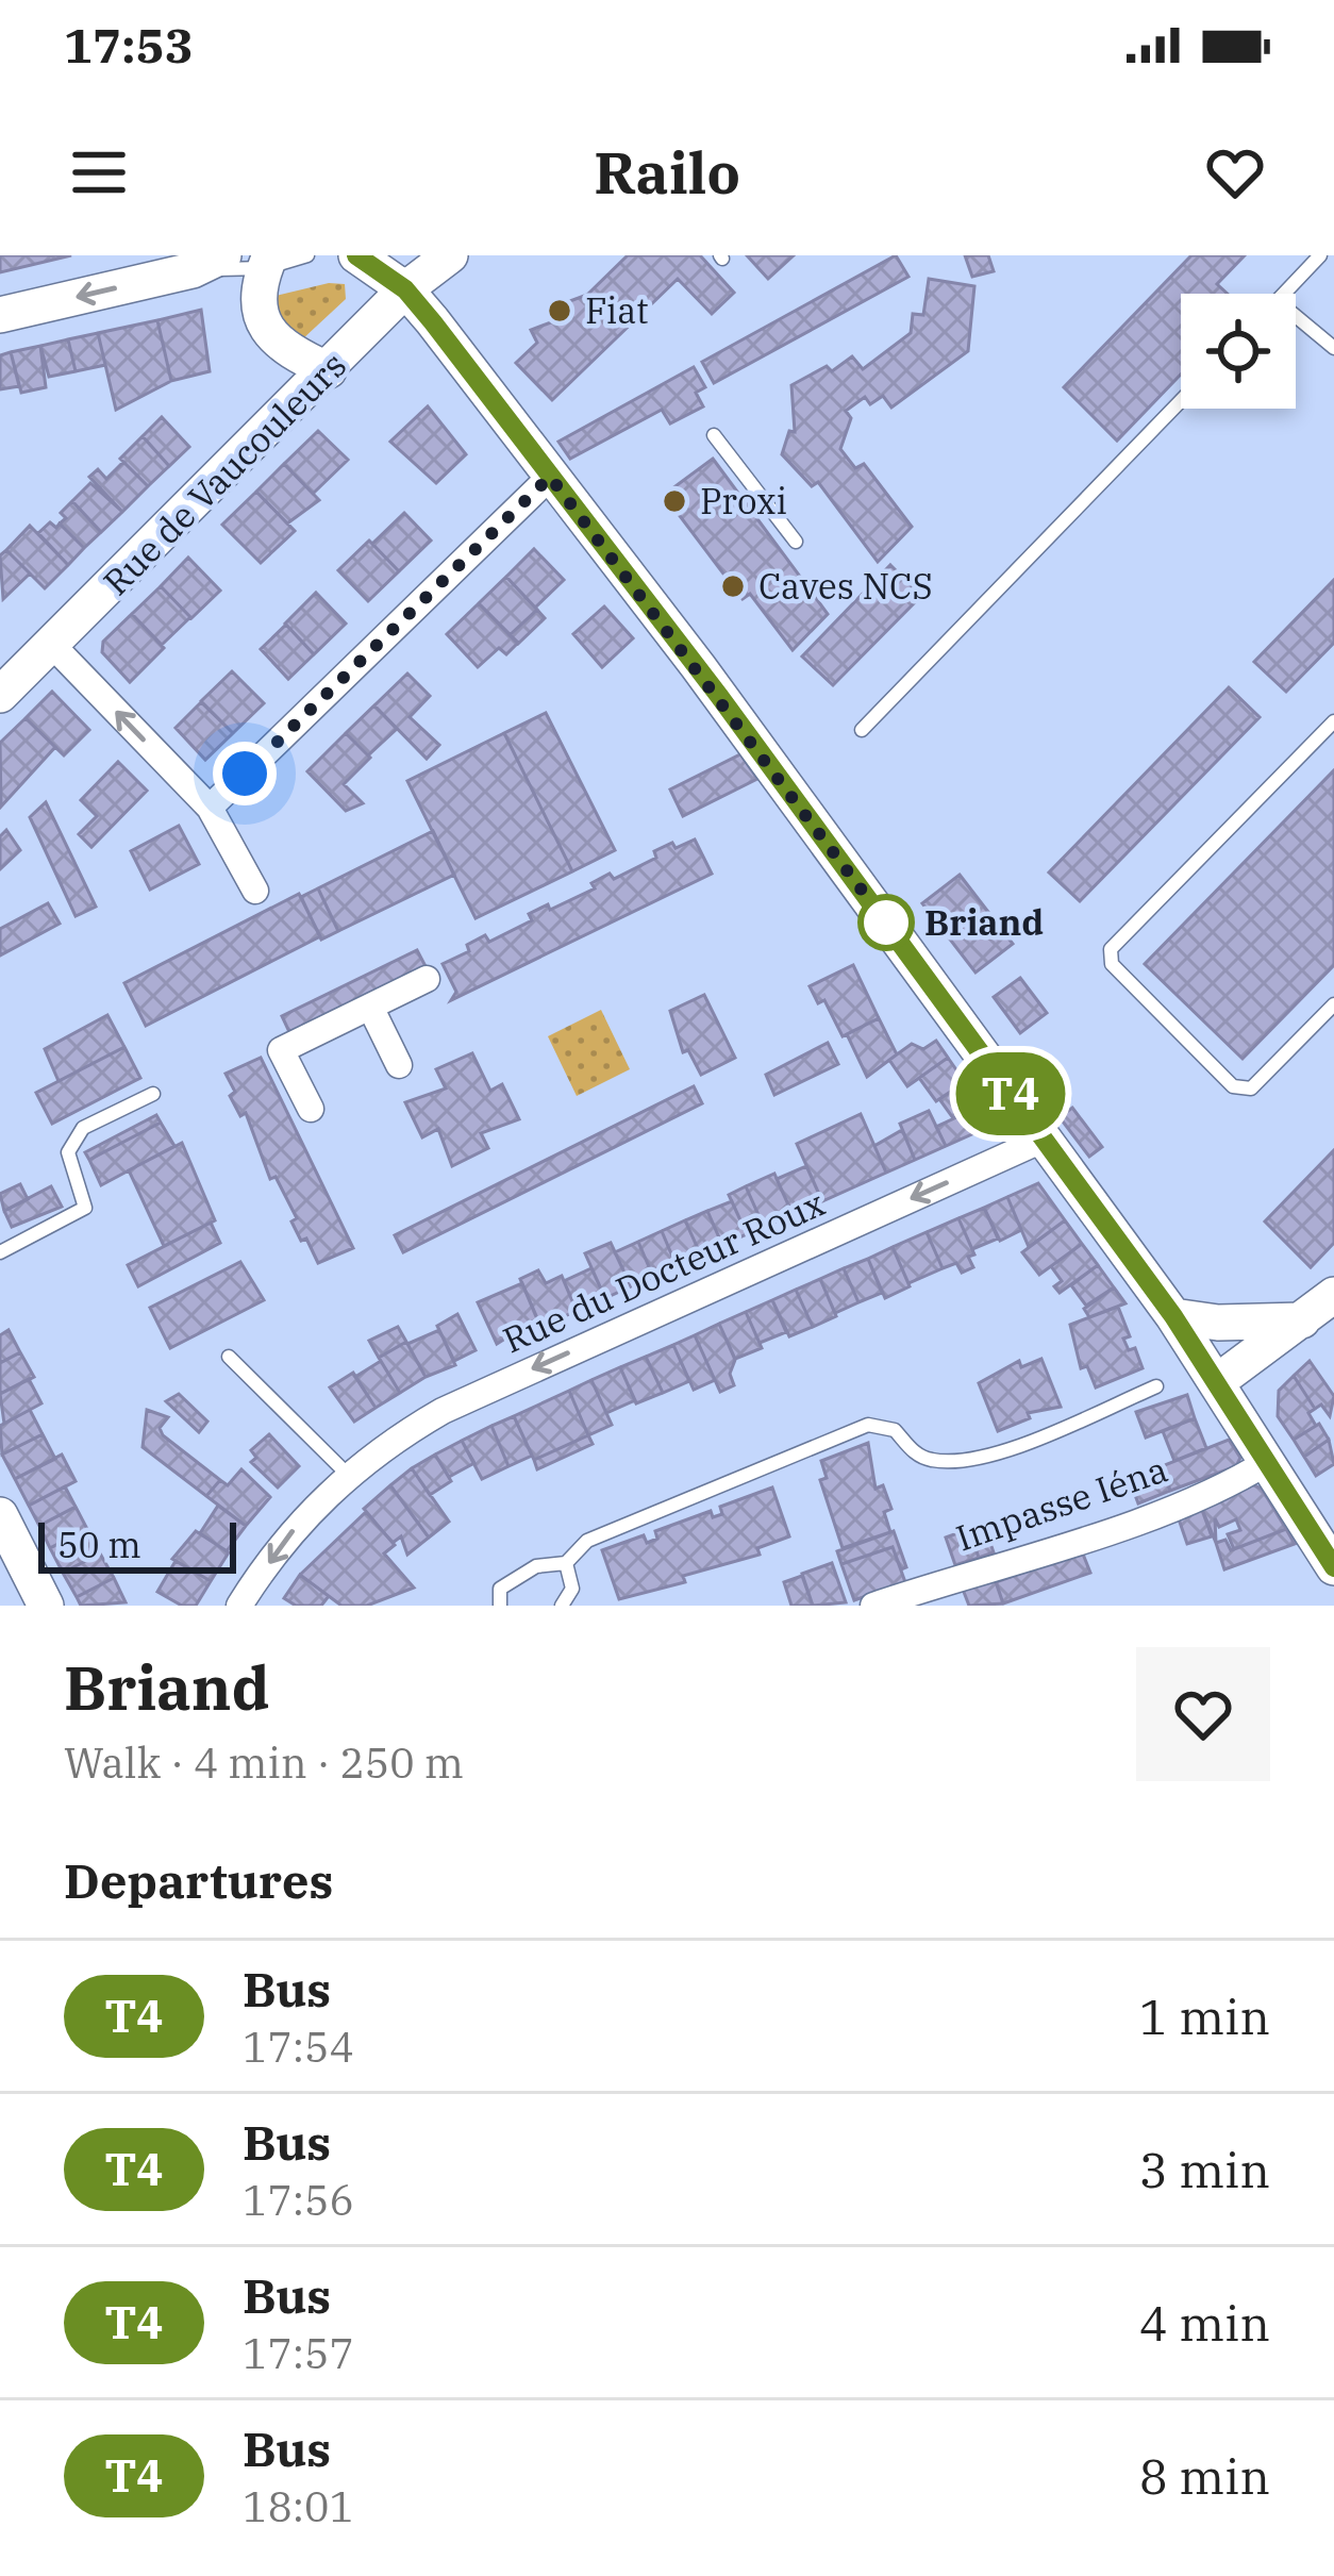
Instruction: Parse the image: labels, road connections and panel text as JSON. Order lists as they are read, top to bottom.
{
  "streets": {
    "street": ["Rue de Vaucouleurs", "Rue du Docteur Roux", "Impasse Iéna"]
  },
  "one_way": ["Rue du Docteur Roux"],
  "places": [
    "Fiat",
    "Proxi",
    "Caves NCS",
    "Briand"
  ],
  "lines": ["bus line T4"],
  "scale_bar": "50 m",
  "page": {
    "status": "17:53",
    "header": "Railo",
    "on_map": "T4",
    "scale": "50 m",
    "heading": [
      ["Briand", "Walk · 4 min · 250 m"],
      "Departures"
    ],
    "list": [
      {
        "mark": "T4",
        "name": "Bus",
        "note": "17:54",
        "value": "1 min"
      },
      {
        "mark": "T4",
        "name": "Bus",
        "note": "17:56",
        "value": "3 min"
      },
      {
        "mark": "T4",
        "name": "Bus",
        "note": "17:57",
        "value": "4 min"
      },
      {
        "mark": "T4",
        "name": "Bus",
        "note": "18:01",
        "value": "8 min"
      }
    ]
  }
}
